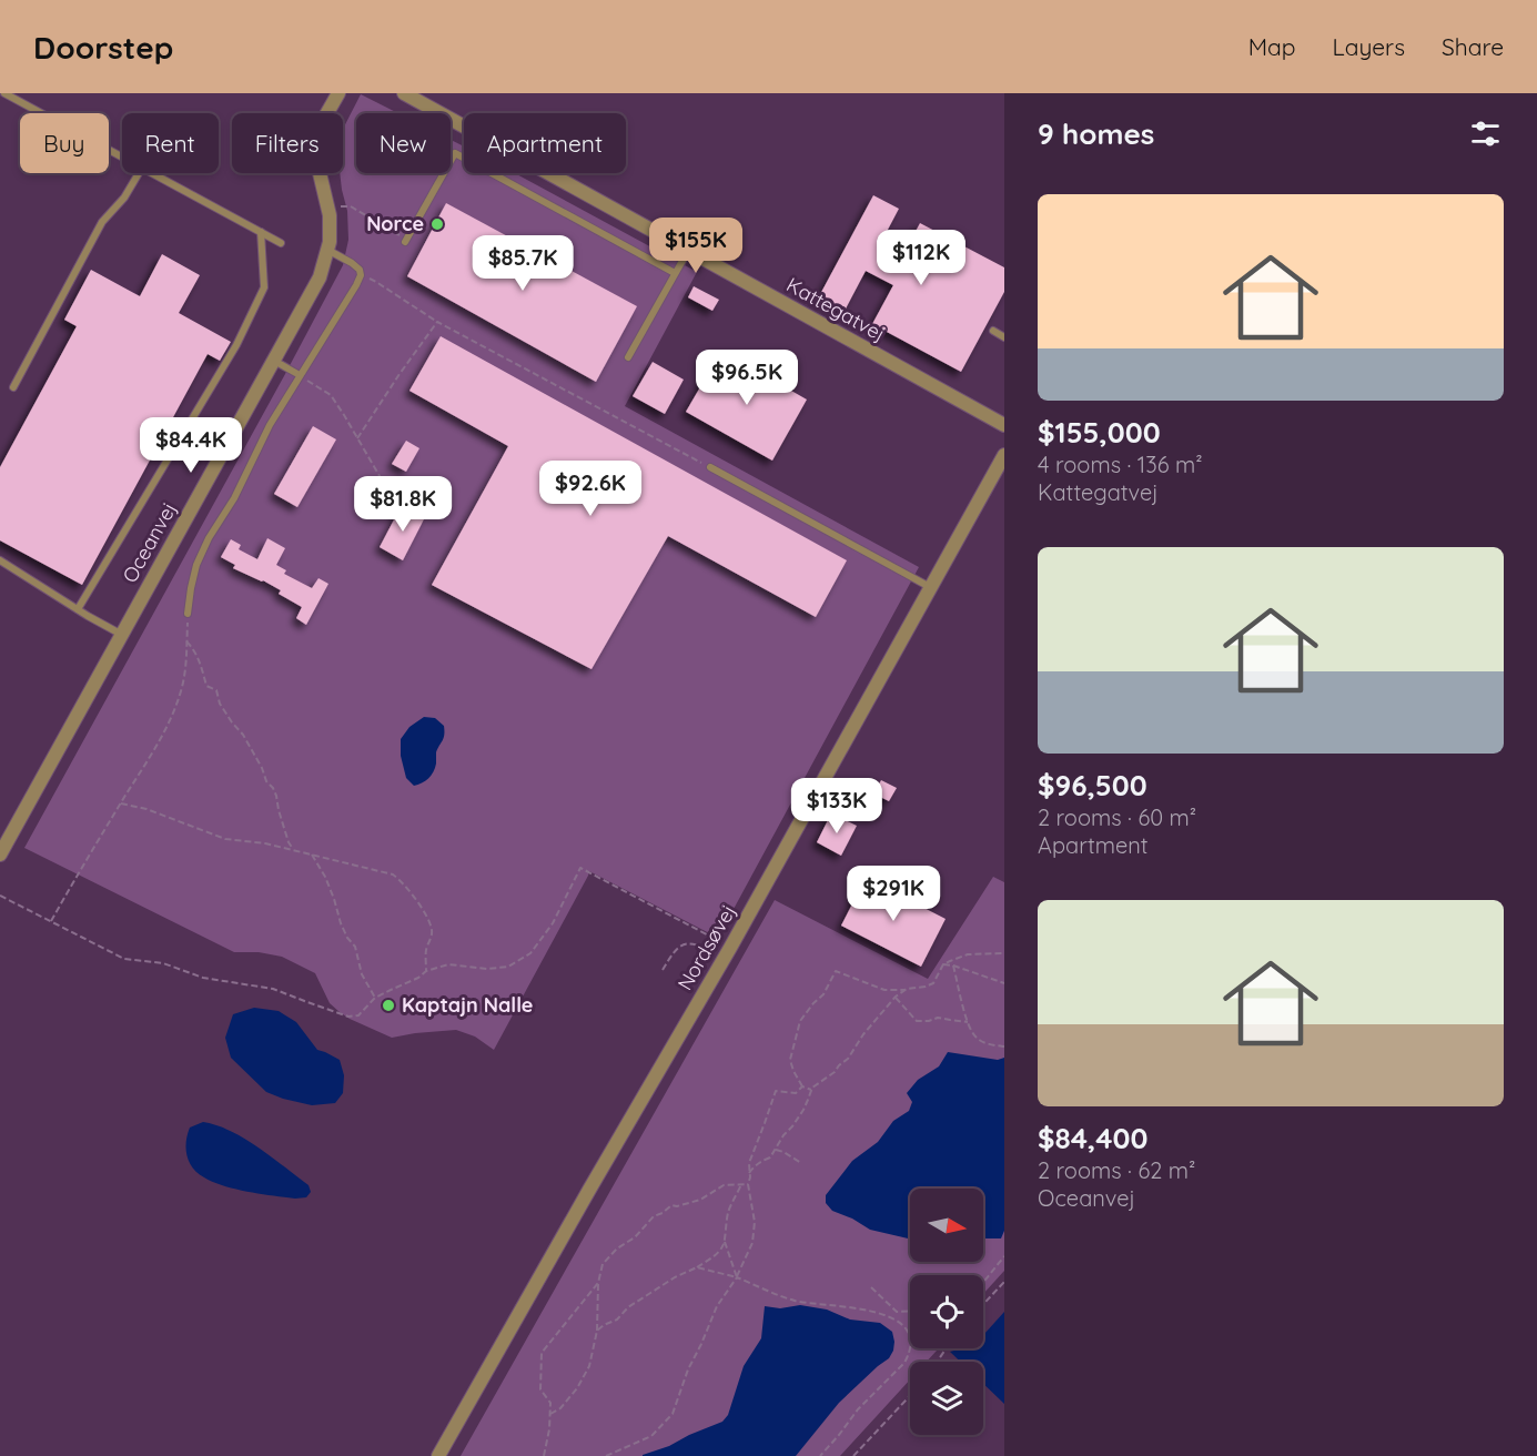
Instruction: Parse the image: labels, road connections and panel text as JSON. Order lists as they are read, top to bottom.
{
  "streets": {
    "street": ["Kattegatvej", "Oceanvej", "Nordsøvej"]
  },
  "places": ["Norce", "Kaptajn Nalle"],
  "north": "right",
  "page": {
    "header": "Doorstep",
    "nav": ["Map", "Layers", "Share"],
    "heading": "9 homes",
    "chip": [
      "Buy",
      "Rent",
      "Filters",
      "New",
      "Apartment"
    ],
    "list": [
      {
        "name": "$155,000",
        "note": "4 rooms · 136 m² · Kattegatvej"
      },
      {
        "name": "$96,500",
        "note": "2 rooms · 60 m² · Apartment"
      },
      {
        "name": "$84,400",
        "note": "2 rooms · 62 m² · Oceanvej"
      }
    ],
    "price": [
      "$155K",
      "$112K",
      "$85.7K",
      "$96.5K",
      "$84.4K",
      "$92.6K",
      "$81.8K",
      "$133K",
      "$291K"
    ]
  }
}
